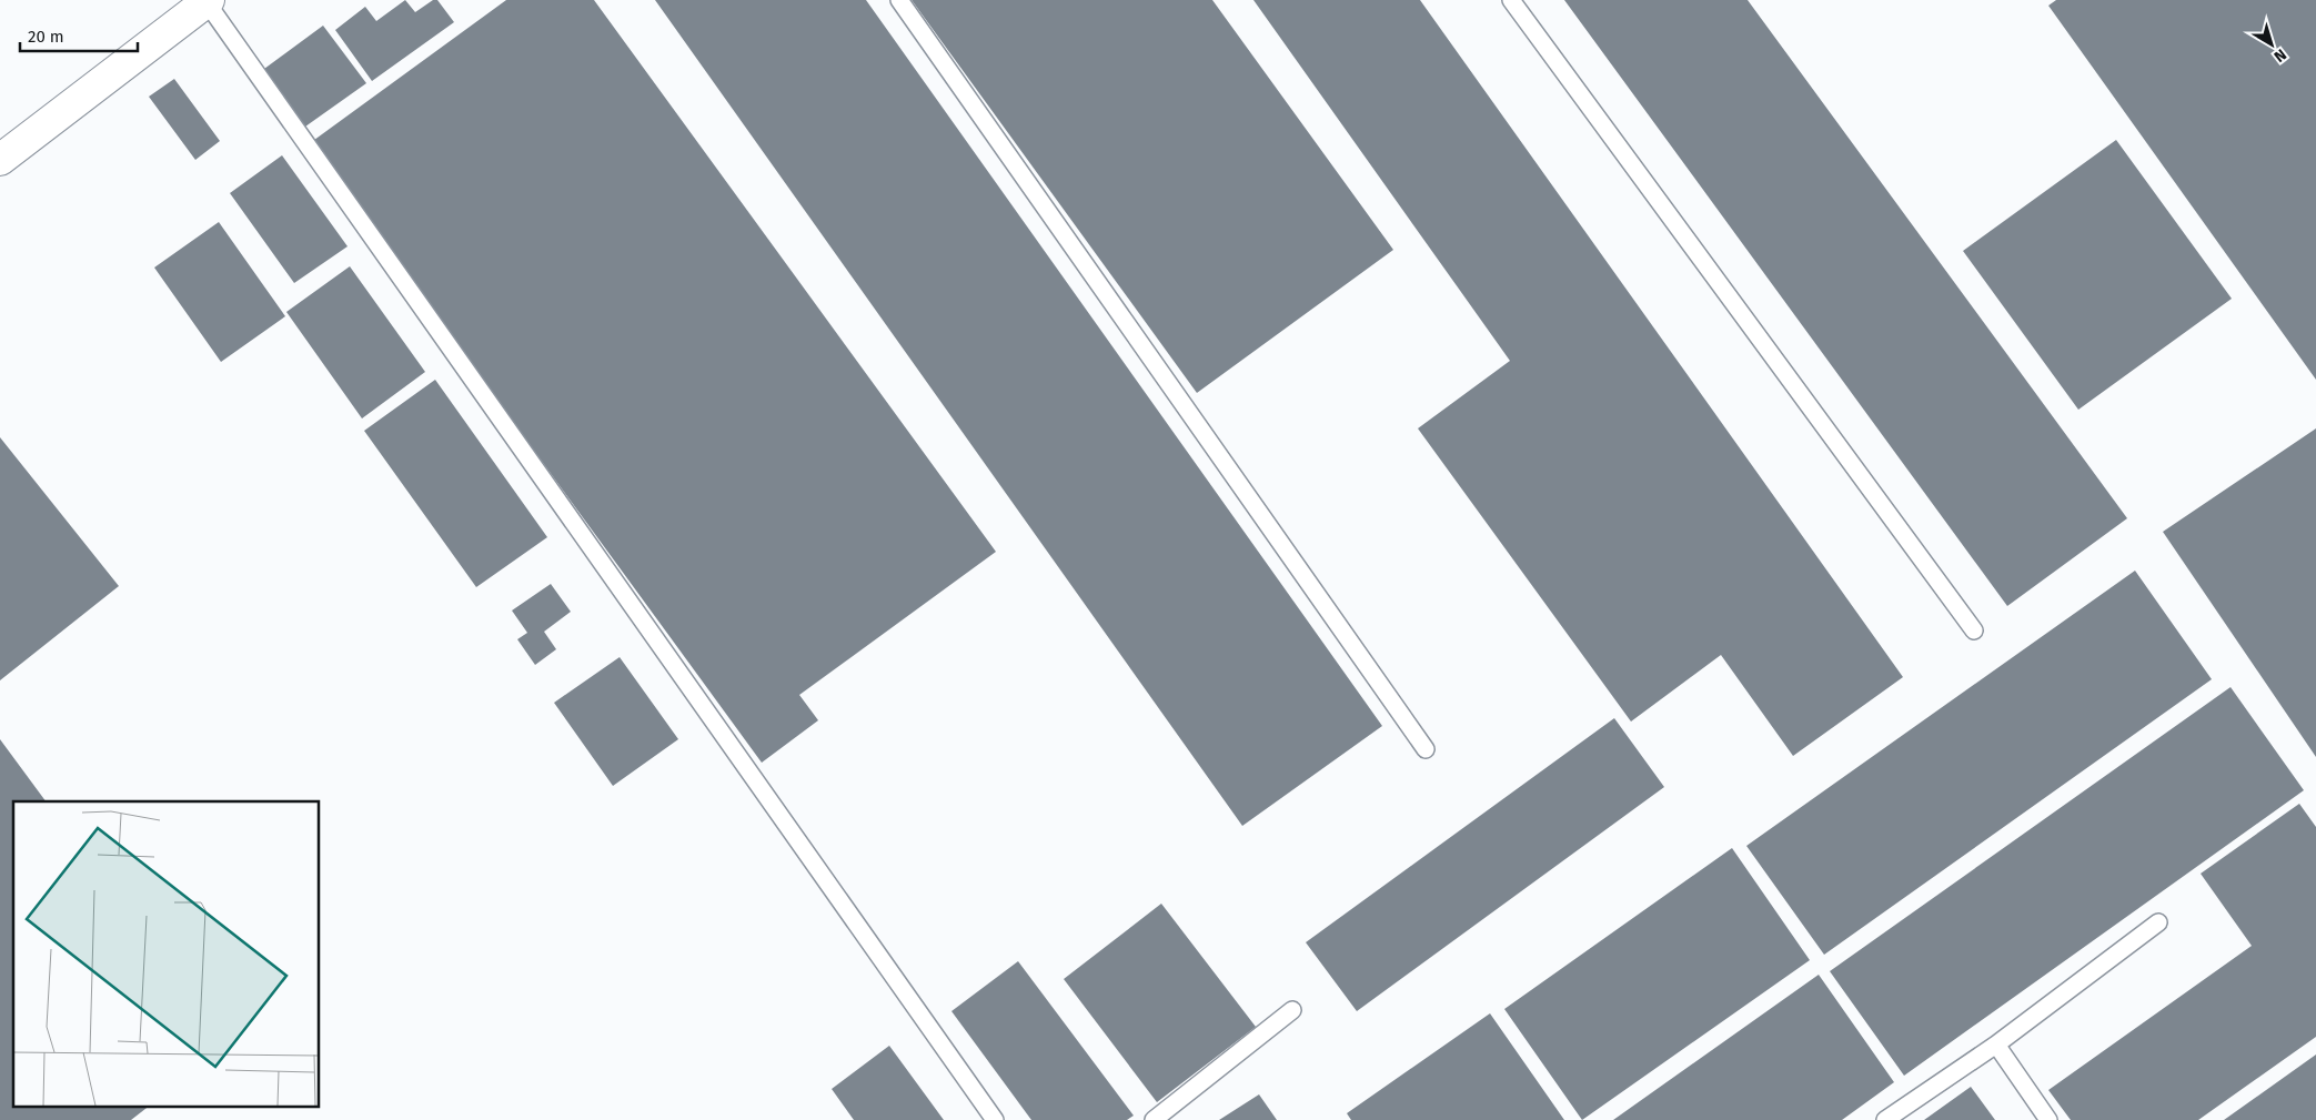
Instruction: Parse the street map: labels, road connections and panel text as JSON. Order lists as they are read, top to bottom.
{
  "scale_bar": "20 m",
  "north": "bottom right"
}
